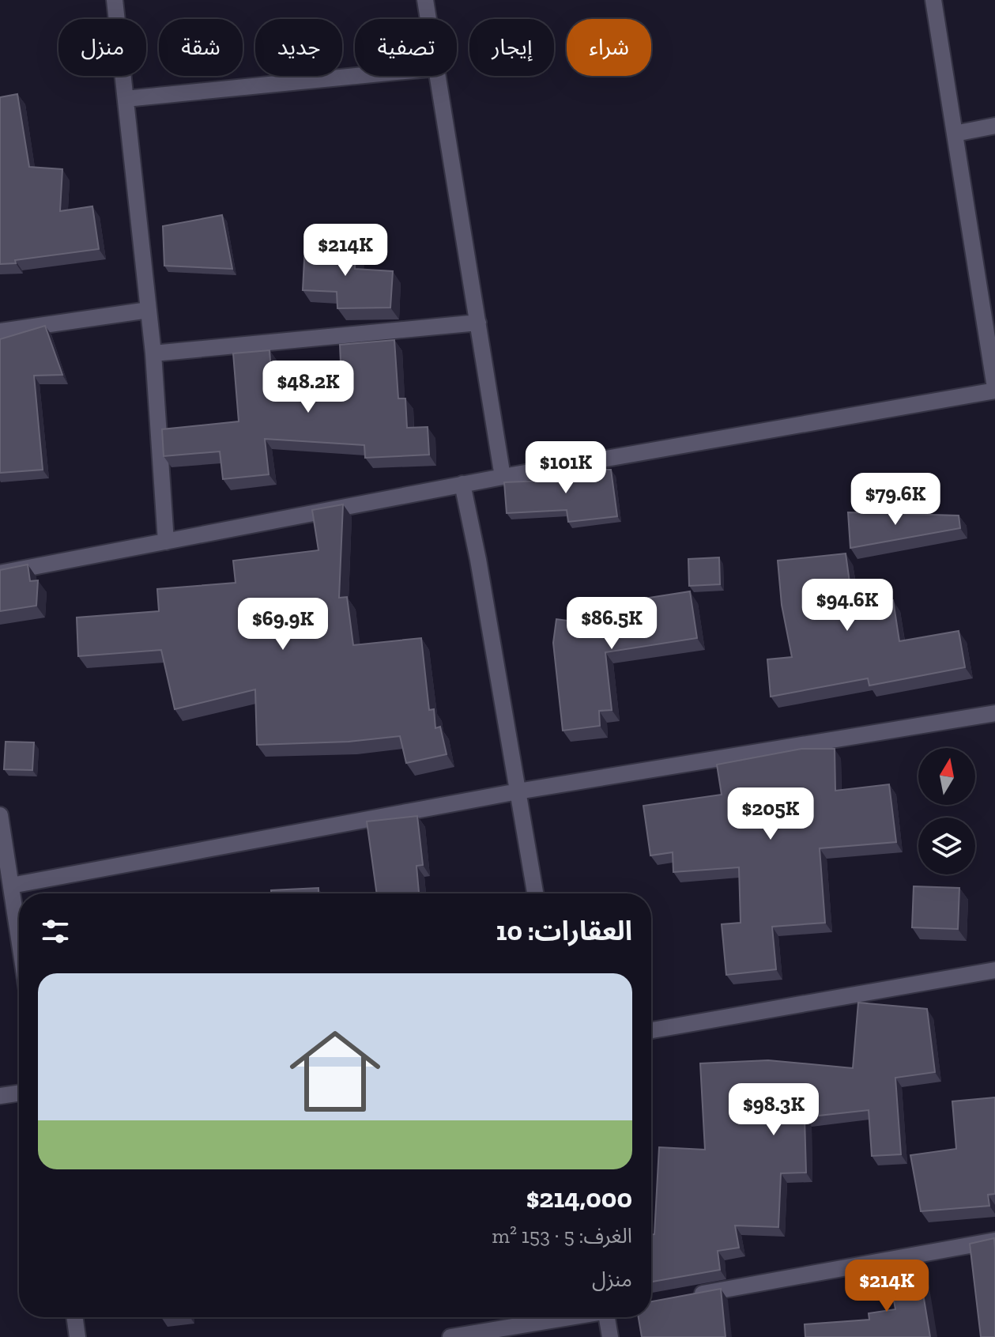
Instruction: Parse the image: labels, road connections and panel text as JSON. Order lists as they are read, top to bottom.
{
  "north": "top",
  "page": {
    "chip": [
      "شراء",
      "إيجار",
      "تصفية",
      "جديد",
      "شقة",
      "منزل"
    ],
    "price": [
      "$214K",
      "$48.2K",
      "$101K",
      "$79.6K",
      "$94.6K",
      "$86.5K",
      "$69.9K",
      "$205K",
      "$98.3K",
      "$214K"
    ],
    "heading": "العقارات: 10",
    "list": [
      {
        "name": "$214,000",
        "note": "الغرف: 5 · 153 m² · منزل"
      }
    ]
  }
}
